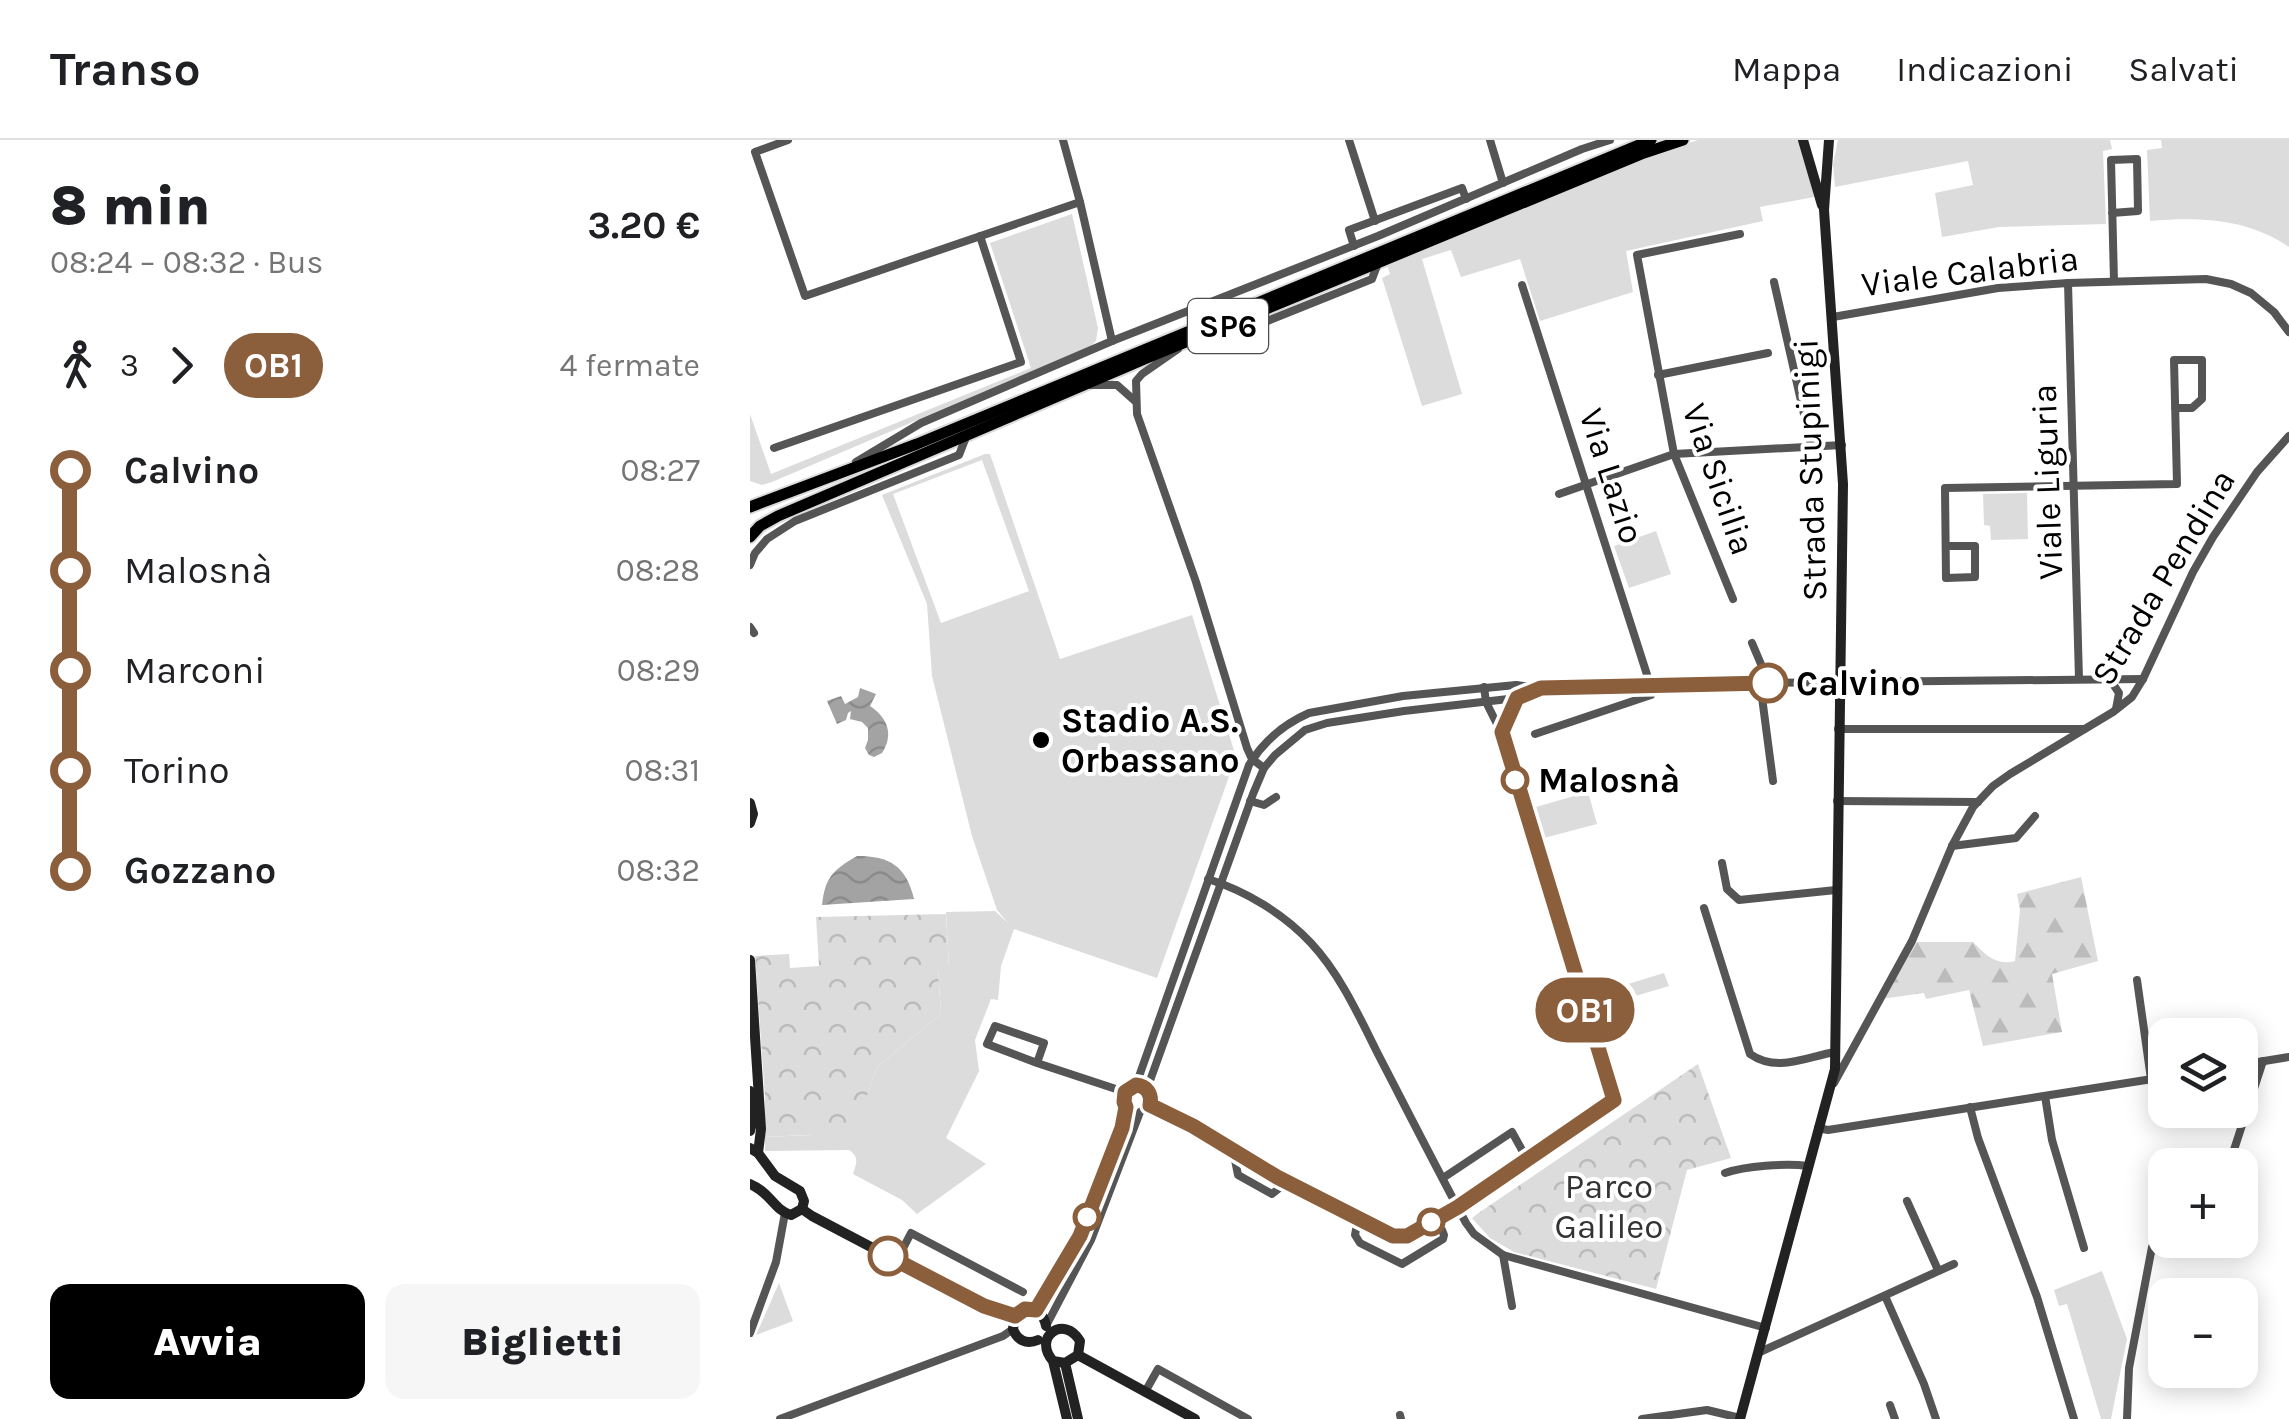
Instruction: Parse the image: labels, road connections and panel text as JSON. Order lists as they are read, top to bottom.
{
  "streets": {
    "main road": ["SP6"],
    "street": [
      "Viale Calabria",
      "Strada Stupinigi",
      "Via Lazio",
      "Via Sicilia",
      "Viale Liguria",
      "Strada Pendina"
    ]
  },
  "crossings": [
    ["Viale Calabria", "Strada Stupinigi"],
    ["Viale Calabria", "Viale Liguria"],
    ["Strada Stupinigi", "Strada Pendina"]
  ],
  "parks": ["Parco Galileo"],
  "places": ["Calvino", "Stadio A.S. Orbassano", "Malosnà"],
  "lines": ["bus line OB1"],
  "page": {
    "header": "Transo",
    "nav": ["Mappa", "Indicazioni", "Salvati"],
    "heading": ["8 min", "08:24 – 08:32 · Bus", "3.20 €"],
    "on_map": "OB1",
    "legs": ["3", "OB1", "4 fermate"],
    "list": [
      {
        "name": "Calvino",
        "value": "08:27"
      },
      {
        "name": "Malosnà",
        "value": "08:28"
      },
      {
        "name": "Marconi",
        "value": "08:29"
      },
      {
        "name": "Torino",
        "value": "08:31"
      },
      {
        "name": "Gozzano",
        "value": "08:32"
      }
    ],
    "map_buttons": ["+", "−"],
    "buttons": ["Avvia", "Biglietti"]
  }
}
